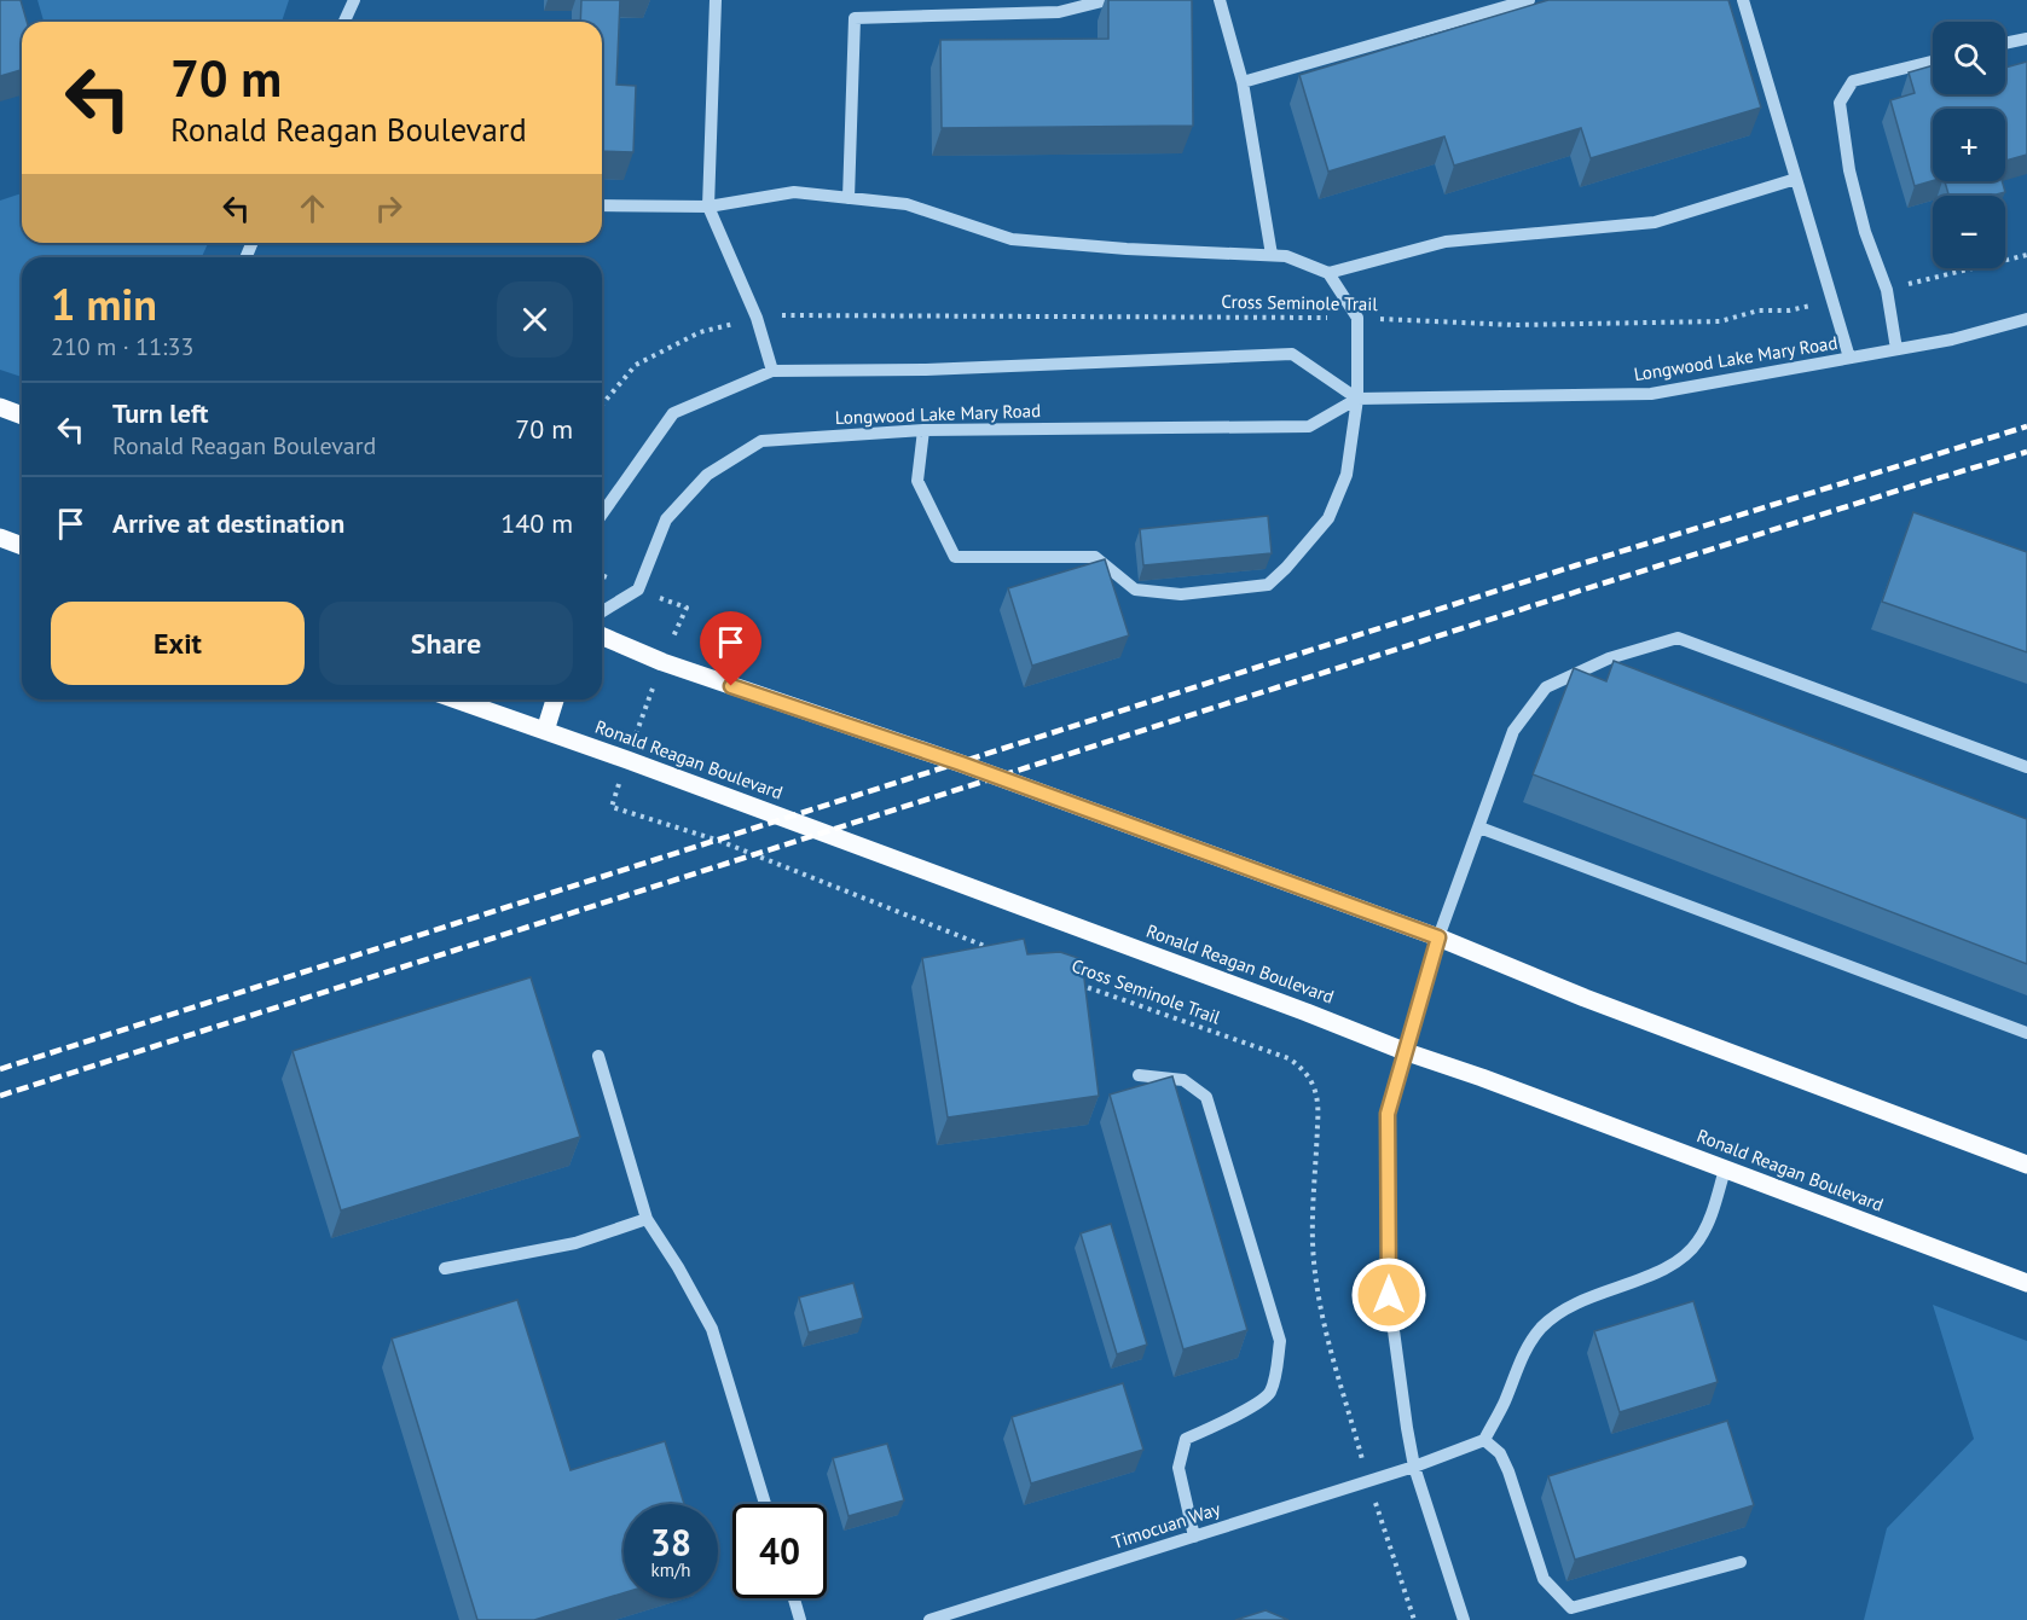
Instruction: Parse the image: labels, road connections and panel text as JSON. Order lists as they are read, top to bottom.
{
  "streets": {
    "main road": ["Ronald Reagan Boulevard"],
    "street": ["Longwood Lake Mary Road", "Timocuan Way"],
    "path": ["Cross Seminole Trail"]
  },
  "page": {
    "map_buttons": ["+", "−"],
    "turn": ["70 m", "Ronald Reagan Boulevard"],
    "heading": ["1 min", "210 m · 11:33"],
    "list": [
      {
        "name": "Turn left",
        "note": "Ronald Reagan Boulevard",
        "value": "70 m"
      },
      {
        "name": "Arrive at destination",
        "value": "140 m"
      }
    ],
    "buttons": ["Exit", "Share"],
    "speed": "38 km/h",
    "limit": "40"
  }
}
